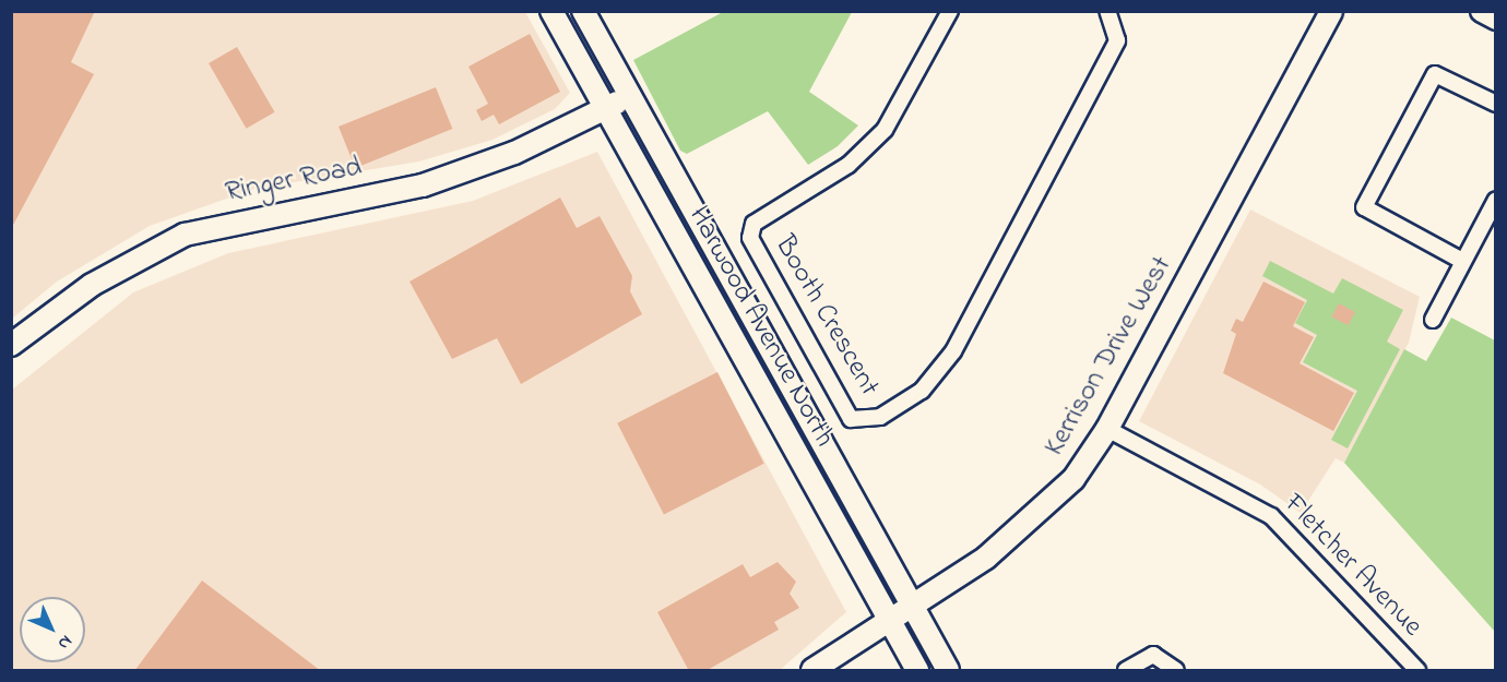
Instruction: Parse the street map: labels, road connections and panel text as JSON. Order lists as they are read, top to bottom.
{
  "streets": {
    "street": [
      "Ringer Road",
      "Booth Crescent",
      "Harwood Avenue North",
      "Kerrison Drive West",
      "Fletcher Avenue"
    ]
  },
  "crossings": [
    ["Ringer Road", "Harwood Avenue North"],
    ["Harwood Avenue North", "Kerrison Drive West"],
    ["Kerrison Drive West", "Fletcher Avenue"]
  ],
  "north": "bottom right"
}
